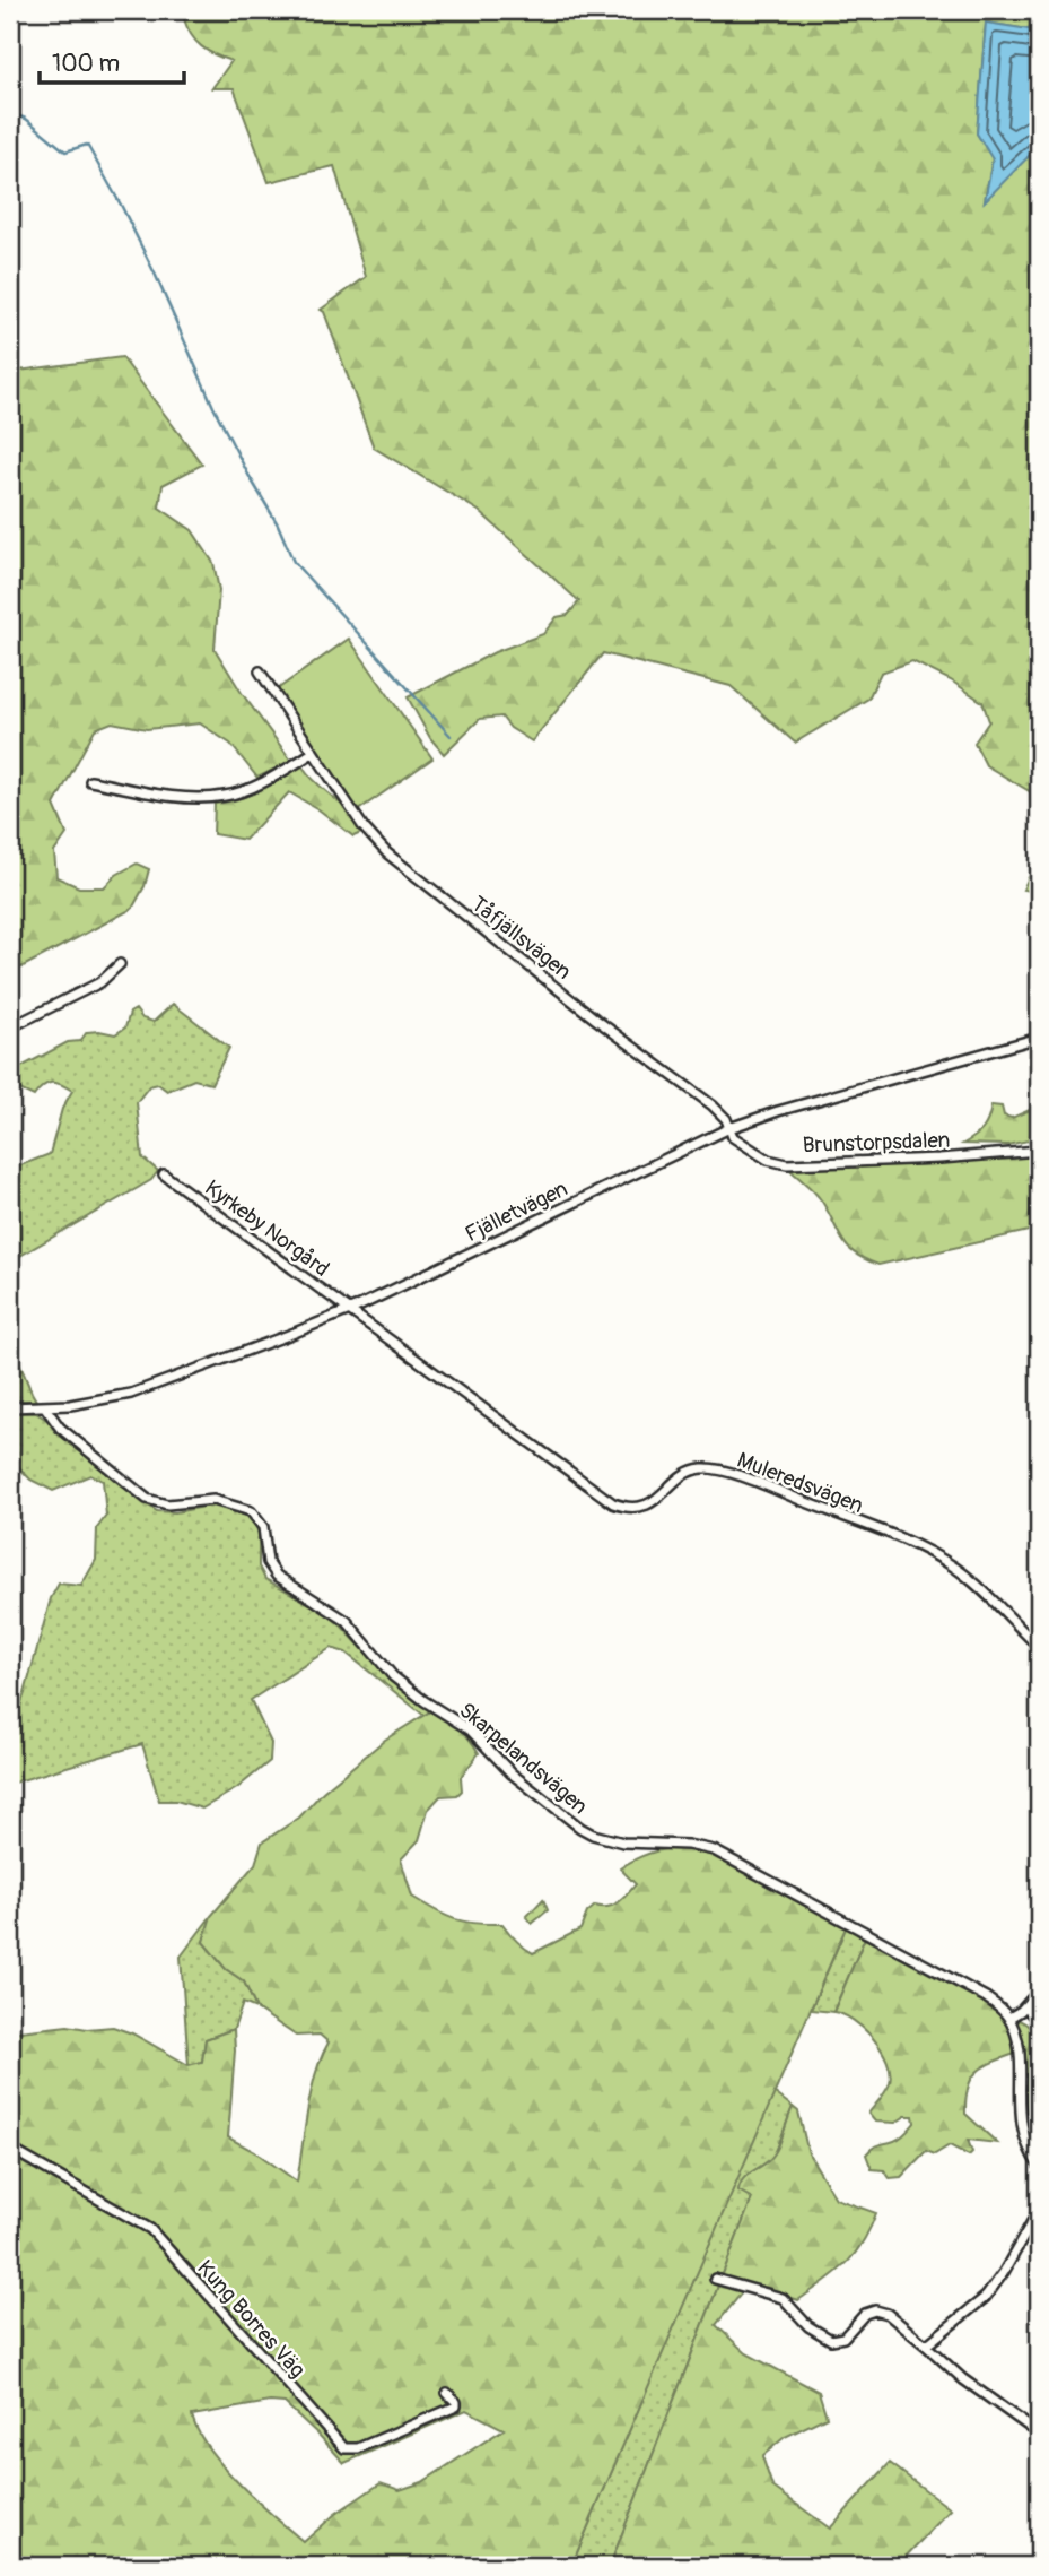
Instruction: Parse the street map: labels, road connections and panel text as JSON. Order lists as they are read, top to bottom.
{
  "streets": {
    "street": [
      "Tåfjällsvägen",
      "Brunstorpsdalen",
      "Fjälletvägen",
      "Kyrkeby Norgård",
      "Muleredsvägen",
      "Skarpelandsvägen",
      "Kung Borres Väg"
    ]
  },
  "crossings": [
    ["Tåfjällsvägen", "Brunstorpsdalen"],
    ["Tåfjällsvägen", "Fjälletvägen"],
    ["Brunstorpsdalen", "Fjälletvägen"],
    ["Fjälletvägen", "Kyrkeby Norgård"],
    ["Fjälletvägen", "Muleredsvägen"],
    ["Fjälletvägen", "Skarpelandsvägen"],
    ["Kyrkeby Norgård", "Muleredsvägen"]
  ],
  "scale_bar": "100 m"
}
